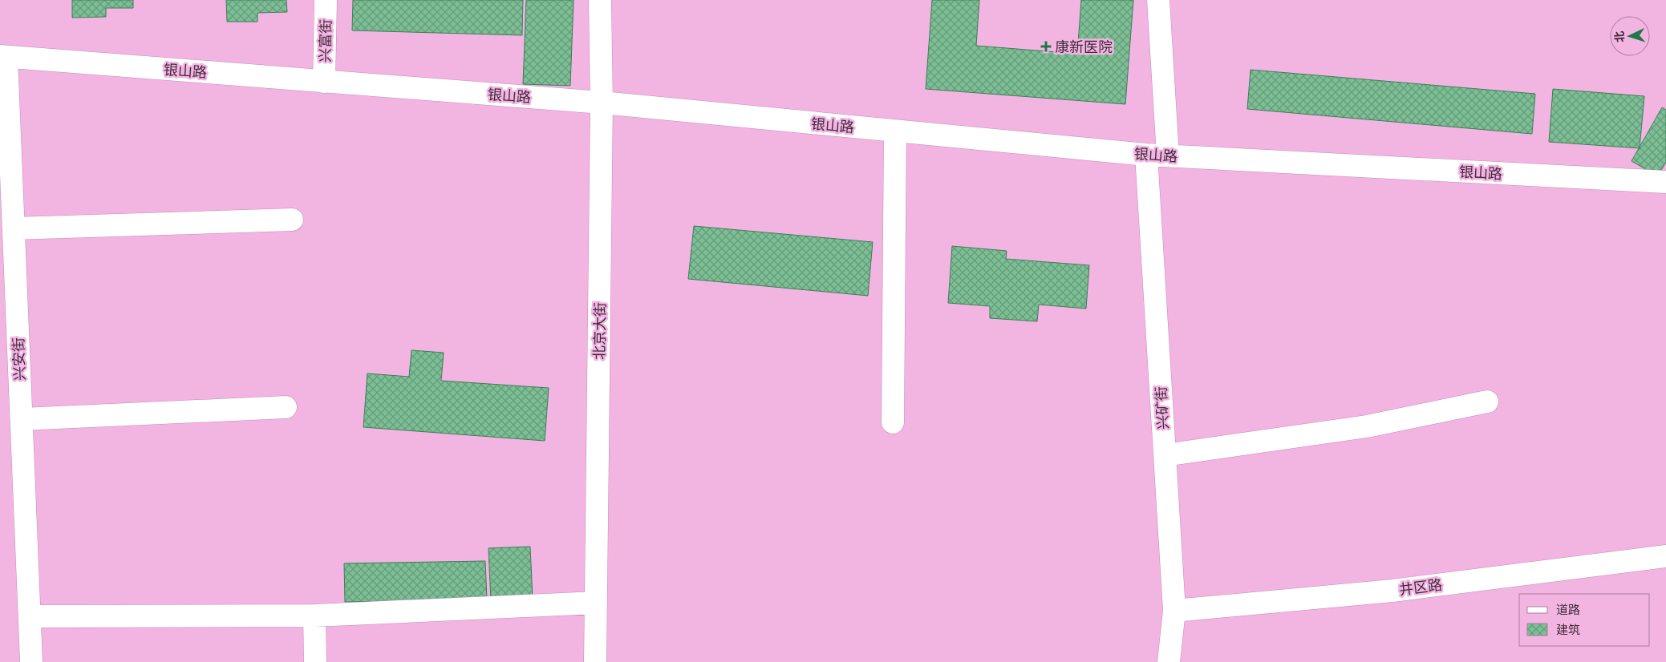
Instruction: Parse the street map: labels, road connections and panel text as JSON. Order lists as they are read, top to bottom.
{
  "streets": {
    "street": [
      "兴富街",
      "银山路",
      "北京大街",
      "兴安街",
      "兴矿街",
      "井区路"
    ]
  },
  "crossings": [
    ["兴富街", "银山路"],
    ["银山路", "北京大街"],
    ["银山路", "兴安街"],
    ["银山路", "兴矿街"],
    ["兴矿街", "井区路"]
  ],
  "places": {
    "health": ["康新医院"]
  },
  "legend": ["道路", "建筑"],
  "north": "left"
}
